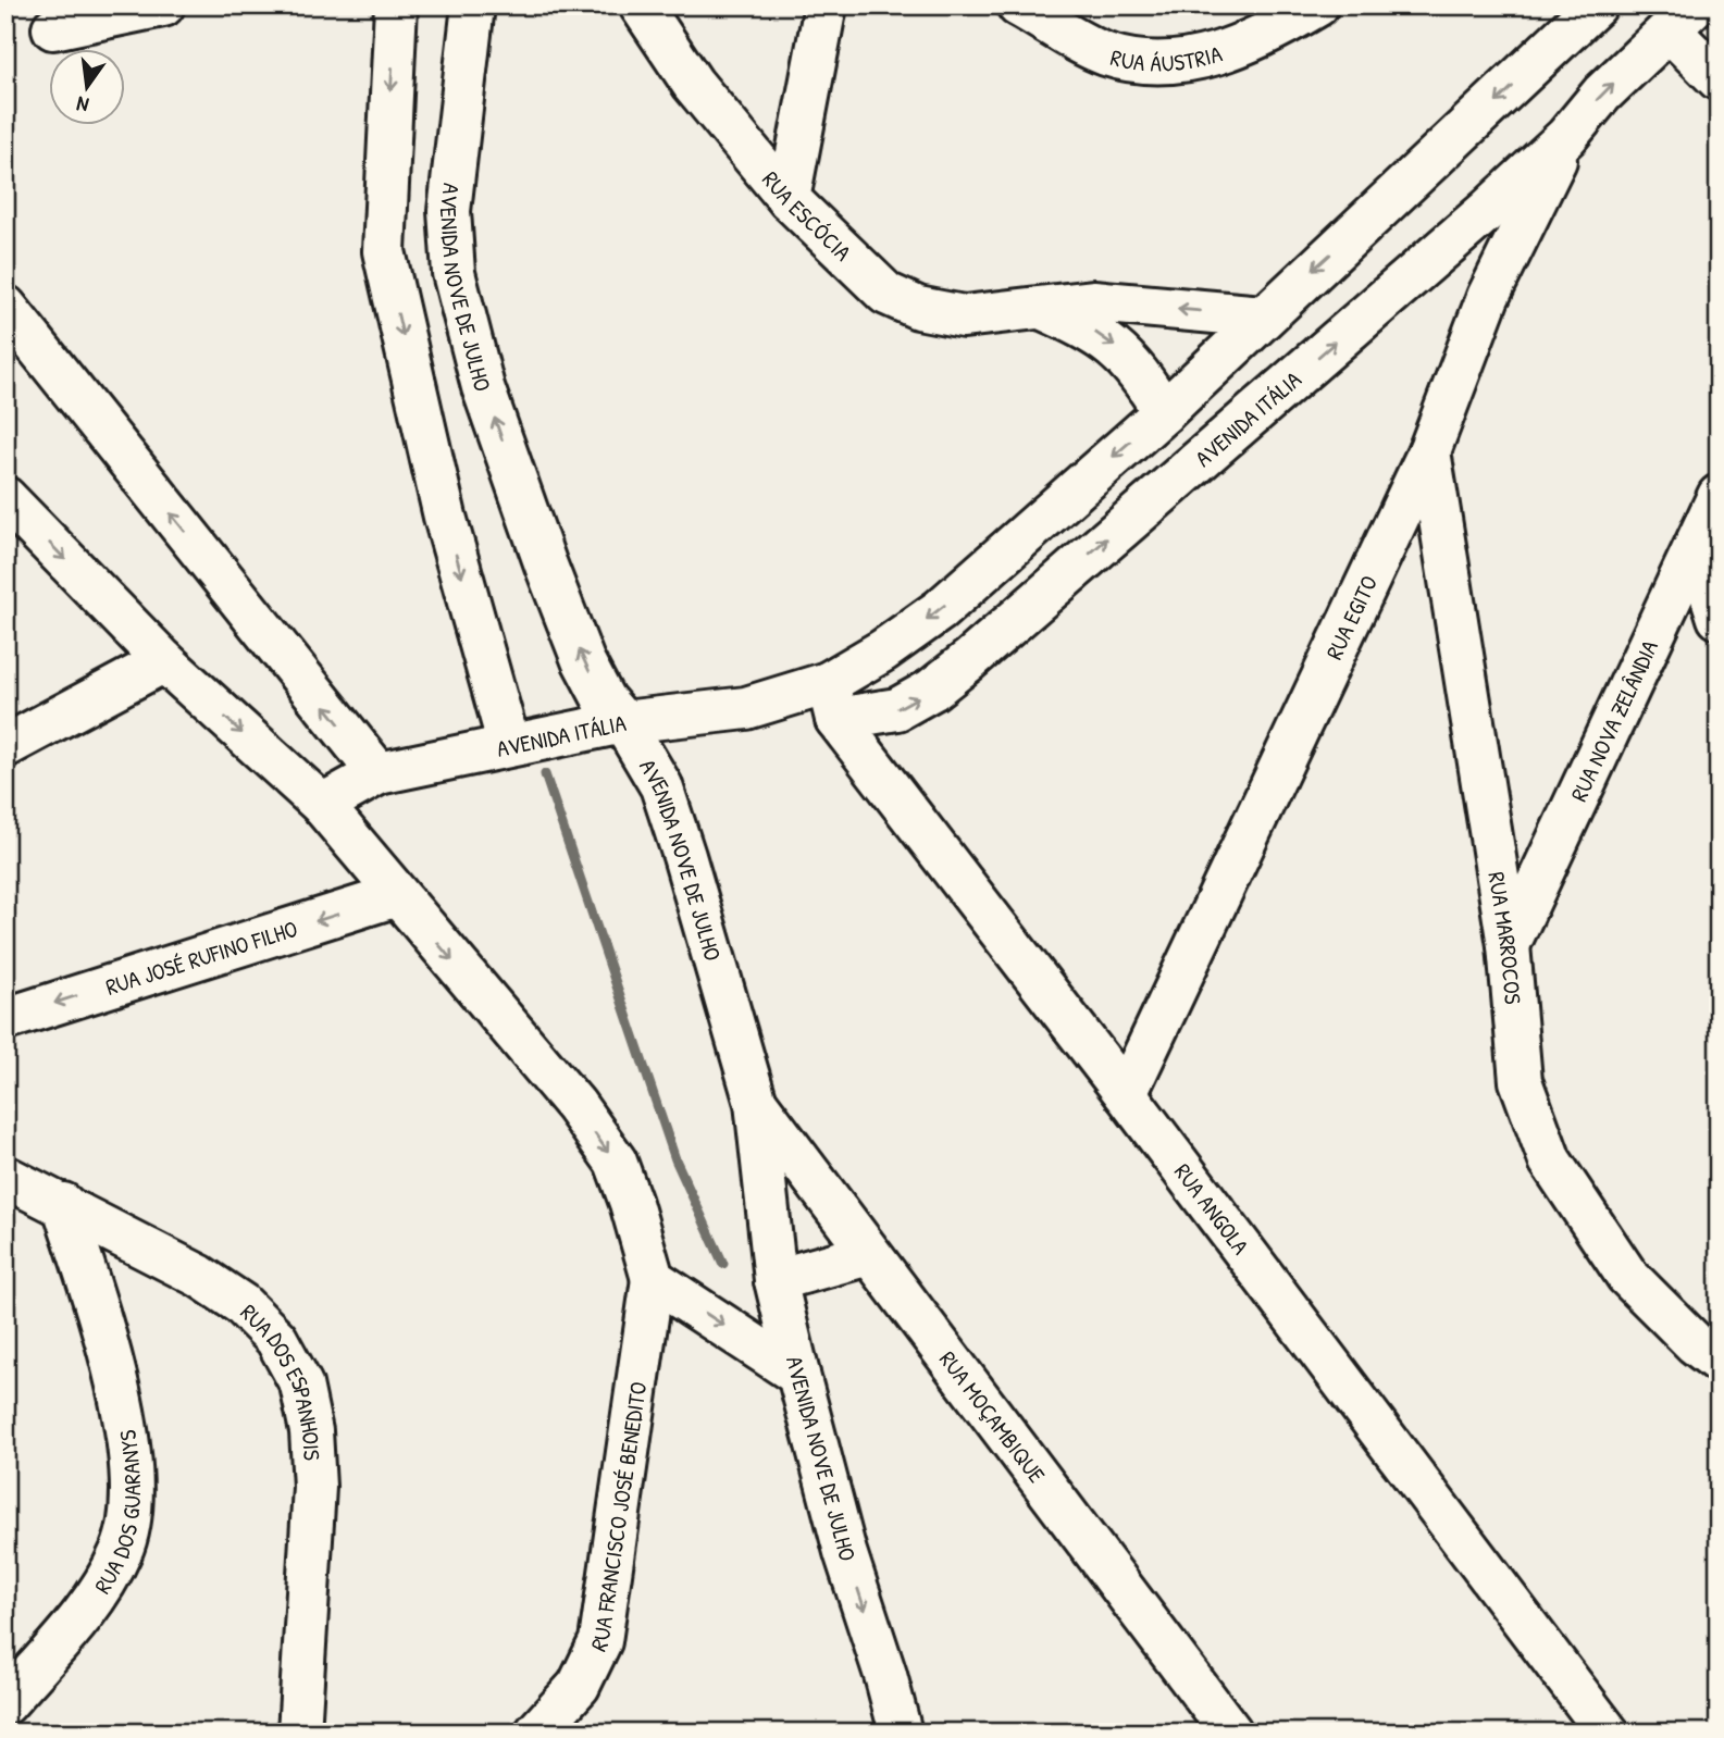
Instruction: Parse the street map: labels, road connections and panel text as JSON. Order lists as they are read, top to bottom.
{
  "streets": {
    "street": [
      "RUA ÁUSTRIA",
      "RUA ESCÓCIA",
      "AVENIDA NOVE DE JULHO",
      "AVENIDA ITÁLIA",
      "RUA EGITO",
      "RUA NOVA ZELÂNDIA",
      "RUA MARROCOS",
      "RUA JOSÉ RUFINO FILHO",
      "RUA ANGOLA",
      "RUA DOS ESPANHOIS",
      "RUA MOÇAMBIQUE",
      "RUA DOS GUARANYS",
      "RUA FRANCISCO JOSÉ BENEDITO"
    ]
  },
  "crossings": [
    ["AVENIDA NOVE DE JULHO", "AVENIDA ITÁLIA"],
    ["AVENIDA NOVE DE JULHO", "RUA MOÇAMBIQUE"],
    ["AVENIDA ITÁLIA", "RUA EGITO"],
    ["AVENIDA ITÁLIA", "RUA ANGOLA"],
    ["RUA EGITO", "RUA MARROCOS"],
    ["RUA EGITO", "RUA ANGOLA"],
    ["RUA NOVA ZELÂNDIA", "RUA MARROCOS"],
    ["RUA DOS ESPANHOIS", "RUA DOS GUARANYS"]
  ],
  "north": "bottom"
}
